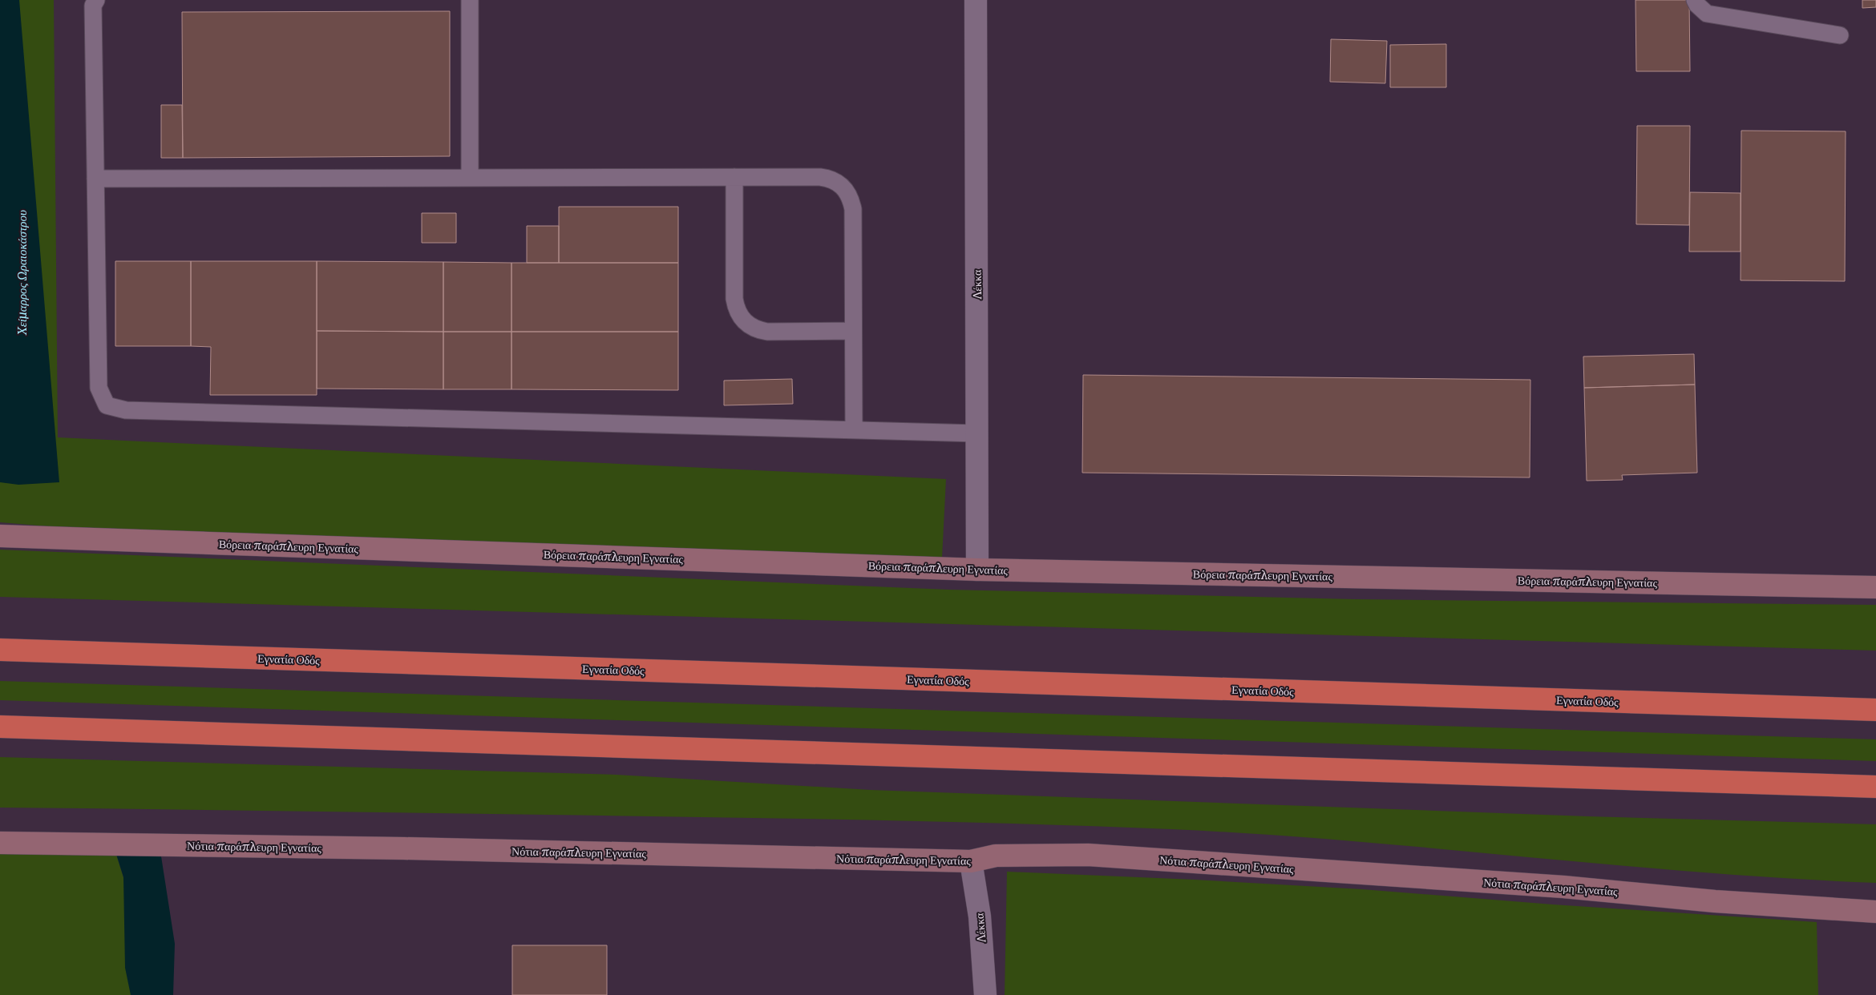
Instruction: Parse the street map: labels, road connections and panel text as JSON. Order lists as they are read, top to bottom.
{
  "streets": {
    "highway": ["Εγνατία Οδός"],
    "street": ["Λέκκα", "Βόρεια παράπλευρη Εγνατίας", "Νότια παράπλευρη Εγνατίας"]
  },
  "crossings": [
    ["Λέκκα", "Βόρεια παράπλευρη Εγνατίας"],
    ["Λέκκα", "Νότια παράπλευρη Εγνατίας"]
  ],
  "water": ["Χείμαρρος Ωραιοκάστρου"]
}
